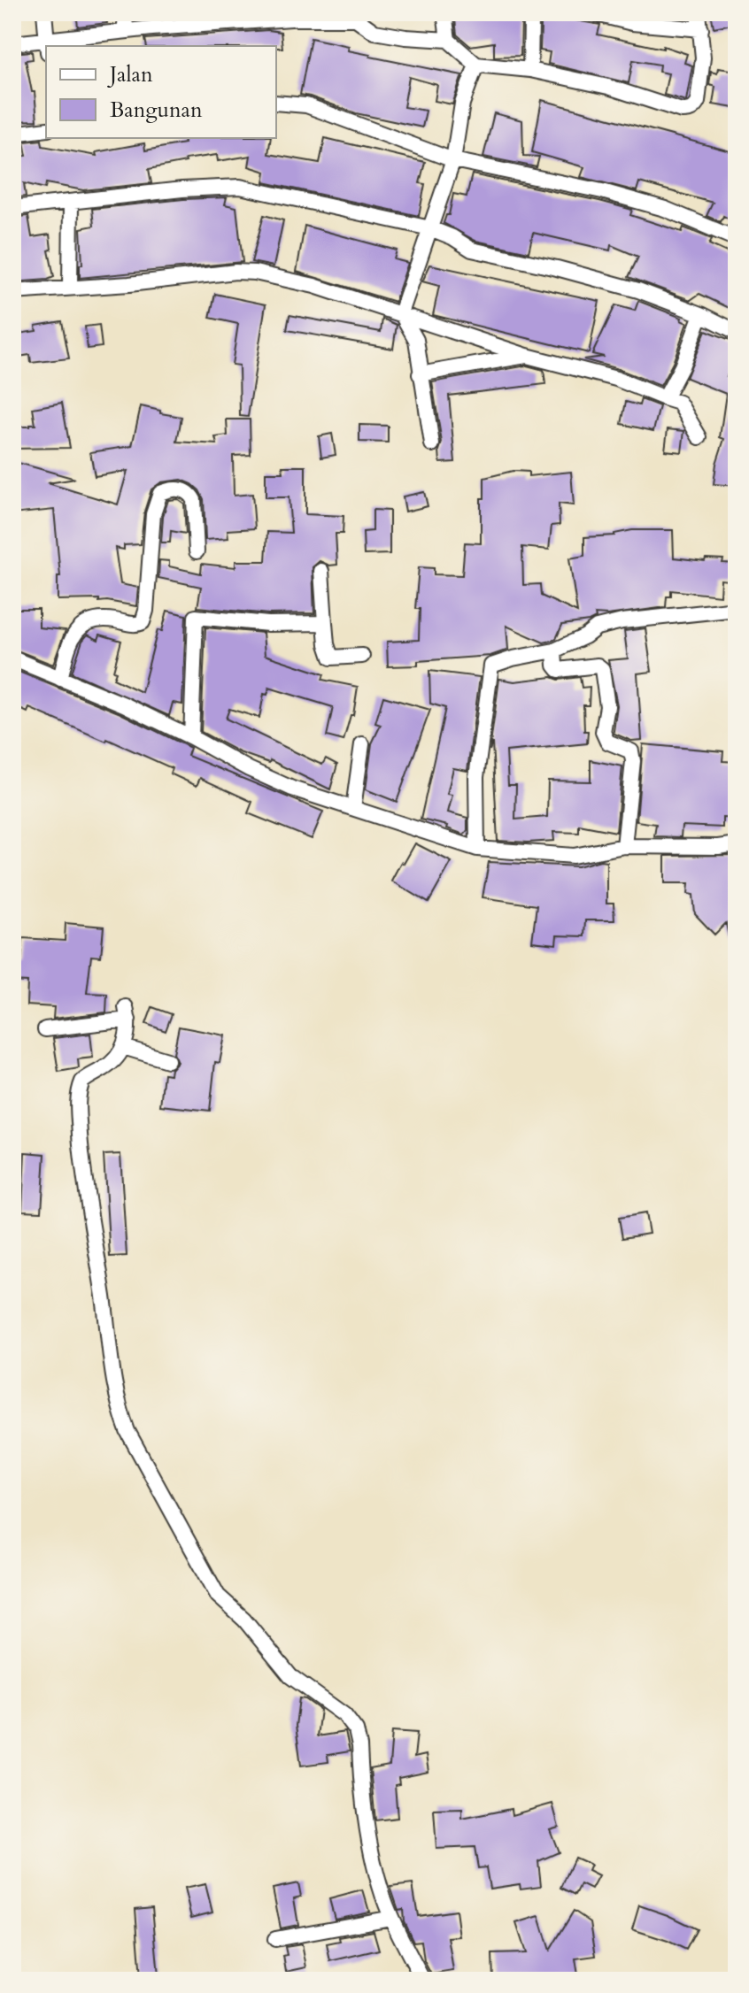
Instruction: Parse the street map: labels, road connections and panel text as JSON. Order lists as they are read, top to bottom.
{
  "legend": ["Jalan", "Bangunan"]
}
